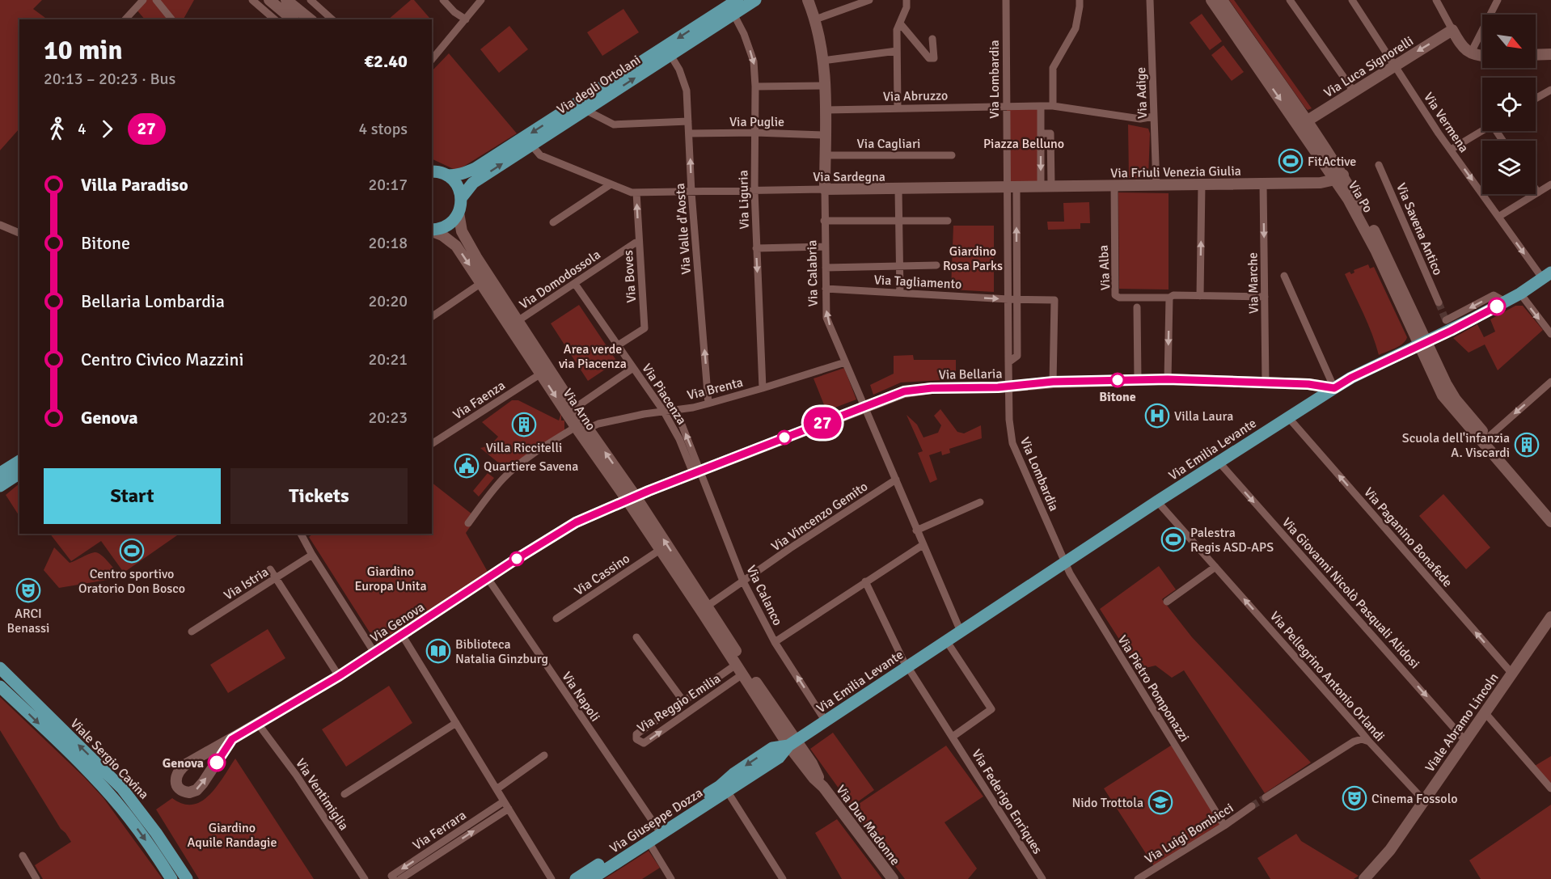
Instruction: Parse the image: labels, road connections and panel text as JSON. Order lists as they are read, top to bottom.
{
  "streets": {
    "main road": [
      "Via degli Ortolani",
      "Via Emilia Levante",
      "Viale Sergio Cavina",
      "Via Giuseppe Dozza"
    ],
    "street": [
      "Via Luca Signorelli",
      "Via Lombardia",
      "Via Adige",
      "Via Abruzzo",
      "Via Puglie",
      "Via Vermena",
      "Via Cagliari",
      "Via Friuli Venezia Giulia",
      "Via Sardegna",
      "Via Po",
      "Via Liguria",
      "Via Valle d'Aosta",
      "Via Savena Antico",
      "Via Alba",
      "Via Calabria",
      "Via Boves",
      "Via Domodossola",
      "Via Tagliamento",
      "Via Marche",
      "Via Bellaria",
      "Via Brenta",
      "Via Piacenza",
      "Via Faenza",
      "Via Arno",
      "Via Vincenzo Gemito",
      "Via Paganino Bonafede",
      "Via Cassino",
      "Via Istria",
      "Via Giovanni Nicolò Pasquali Alidosi",
      "Via Calanco",
      "Via Genova",
      "Via Pellegrino Antonio Orlandi",
      "Via Pietro Pomponazzi",
      "Via Napoli",
      "Via Reggio Emilia",
      "Viale Abramo Lincoln",
      "Via Ventimiglia",
      "Via Federigo Enriques",
      "Via Due Madonne",
      "Via Ferrara",
      "Via Luigi Bombicci"
    ]
  },
  "crossings": [
    ["Via Luca Signorelli", "Via Vermena"],
    ["Via Luca Signorelli", "Via Po"],
    ["Via Lombardia", "Via Abruzzo"],
    ["Via Lombardia", "Via Friuli Venezia Giulia"],
    ["Via Lombardia", "Via Sardegna"],
    ["Via Lombardia", "Via Tagliamento"],
    ["Via Lombardia", "Via Bellaria"],
    ["Via Lombardia", "Via Emilia Levante"],
    ["Via Lombardia", "Via Pietro Pomponazzi"],
    ["Via degli Ortolani", "Via Sardegna"],
    ["Via degli Ortolani", "Via Liguria"],
    ["Via degli Ortolani", "Via Valle d'Aosta"],
    ["Via Adige", "Via Friuli Venezia Giulia"],
    ["Via Abruzzo", "Via Calabria"],
    ["Via Puglie", "Via Liguria"],
    ["Via Puglie", "Via Valle d'Aosta"],
    ["Via Puglie", "Via Calabria"],
    ["Via Vermena", "Via Emilia Levante"],
    ["Via Cagliari", "Via Calabria"],
    ["Via Friuli Venezia Giulia", "Via Sardegna"],
    ["Via Friuli Venezia Giulia", "Via Po"],
    ["Via Friuli Venezia Giulia", "Via Alba"],
    ["Via Friuli Venezia Giulia", "Via Marche"],
    ["Via Sardegna", "Via Liguria"],
    ["Via Sardegna", "Via Valle d'Aosta"],
    ["Via Sardegna", "Via Calabria"],
    ["Via Sardegna", "Via Boves"],
    ["Via Po", "Via Emilia Levante"],
    ["Via Liguria", "Via Brenta"],
    ["Via Valle d'Aosta", "Via Brenta"],
    ["Via Calabria", "Via Tagliamento"],
    ["Via Calabria", "Via Bellaria"],
    ["Via Calabria", "Via Brenta"],
    ["Via Calabria", "Via Emilia Levante"],
    ["Via Calabria", "Via Vincenzo Gemito"],
    ["Via Boves", "Via Domodossola"],
    ["Via Boves", "Via Piacenza"],
    ["Via Domodossola", "Via Piacenza"],
    ["Via Domodossola", "Via Arno"],
    ["Via Marche", "Via Bellaria"],
    ["Via Bellaria", "Via Piacenza"],
    ["Via Bellaria", "Via Arno"],
    ["Via Bellaria", "Via Emilia Levante"],
    ["Via Bellaria", "Via Calanco"],
    ["Via Bellaria", "Via Genova"],
    ["Via Brenta", "Via Piacenza"],
    ["Via Brenta", "Via Arno"],
    ["Via Piacenza", "Via Calanco"],
    ["Via Faenza", "Via Arno"],
    ["Via Arno", "Via Emilia Levante"],
    ["Via Arno", "Via Vincenzo Gemito"],
    ["Via Arno", "Via Cassino"],
    ["Via Arno", "Via Genova"],
    ["Via Arno", "Via Reggio Emilia"],
    ["Via Arno", "Via Giuseppe Dozza"],
    ["Via Arno", "Via Due Madonne"],
    ["Via Emilia Levante", "Via Paganino Bonafede"],
    ["Via Emilia Levante", "Via Giovanni Nicolò Pasquali Alidosi"],
    ["Via Emilia Levante", "Via Calanco"],
    ["Via Emilia Levante", "Via Pellegrino Antonio Orlandi"],
    ["Via Emilia Levante", "Via Pietro Pomponazzi"],
    ["Via Emilia Levante", "Via Federigo Enriques"],
    ["Via Emilia Levante", "Via Giuseppe Dozza"],
    ["Via Emilia Levante", "Via Due Madonne"],
    ["Via Vincenzo Gemito", "Via Calanco"],
    ["Via Paganino Bonafede", "Viale Abramo Lincoln"],
    ["Via Giovanni Nicolò Pasquali Alidosi", "Viale Abramo Lincoln"],
    ["Via Genova", "Via Napoli"],
    ["Via Genova", "Via Ventimiglia"],
    ["Via Pellegrino Antonio Orlandi", "Viale Abramo Lincoln"],
    ["Via Pietro Pomponazzi", "Via Luigi Bombicci"],
    ["Via Napoli", "Via Giuseppe Dozza"],
    ["Via Giuseppe Dozza", "Via Due Madonne"]
  ],
  "one_way": [
    "Via Luca Signorelli",
    "Via Vermena",
    "Via Liguria",
    "Via Valle d'Aosta",
    "Via Paganino Bonafede",
    "Via Giovanni Nicolò Pasquali Alidosi",
    "Via Pellegrino Antonio Orlandi"
  ],
  "parks": [
    "Piazza Belluno",
    "Giardino Rosa Parks",
    "Area verde via Piacenza",
    "Giardino Europa Unita",
    "Giardino Aquile Randagie"
  ],
  "places": {
    "sports": ["FitActive", "Palestra Regis ASD-APS", "Centro sportivo Oratorio Don Bosco"],
    "other": ["Bitone", "Genova"],
    "hospital": ["Villa Laura"],
    "building": ["Villa Riccitelli", "Scuola dell'infanzia A. Viscardi"],
    "public building": ["Quartiere Savena"],
    "theatre": ["ARCI Benassi", "Cinema Fossolo"],
    "library": ["Biblioteca Natalia Ginzburg"],
    "school or university": ["Nido Trottola"]
  },
  "lines": ["bus line 27"],
  "north": "bottom right",
  "page": {
    "on_map": "27",
    "heading": ["10 min", "20:13 – 20:23 · Bus", "€2.40"],
    "legs": ["4", "27", "4 stops"],
    "list": [
      {
        "name": "Villa Paradiso",
        "value": "20:17"
      },
      {
        "name": "Bitone",
        "value": "20:18"
      },
      {
        "name": "Bellaria Lombardia",
        "value": "20:20"
      },
      {
        "name": "Centro Civico Mazzini",
        "value": "20:21"
      },
      {
        "name": "Genova",
        "value": "20:23"
      }
    ],
    "buttons": ["Start", "Tickets"]
  }
}
